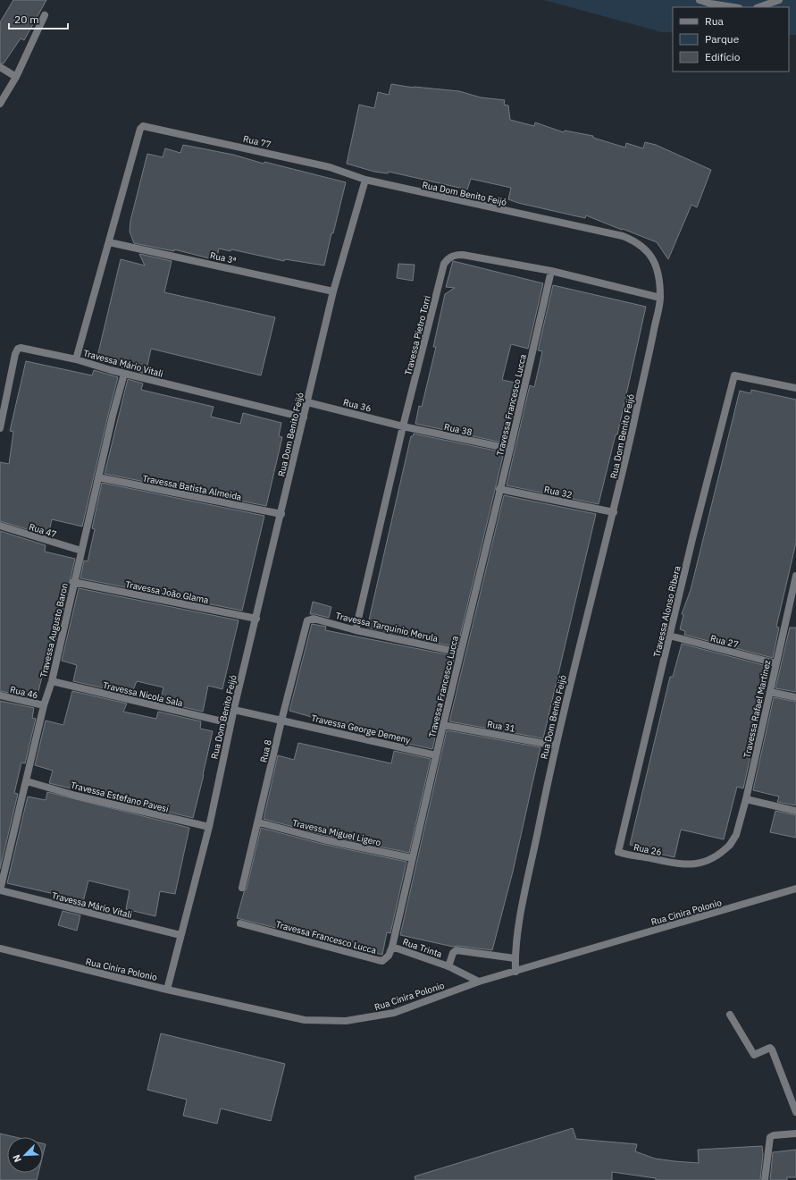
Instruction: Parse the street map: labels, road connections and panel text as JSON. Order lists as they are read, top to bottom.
{
  "streets": {
    "street": [
      "Rua 77",
      "Rua Dom Benito Feijó",
      "Rua 3ª",
      "Travessa Pietro Torri",
      "Travessa Mário Vitali",
      "Rua 36",
      "Travessa Francesco Lucca",
      "Rua 38",
      "Travessa Batista Almeida",
      "Rua 32",
      "Rua 47",
      "Travessa João Glama",
      "Travessa Alonso Ribera",
      "Travessa Tarquinio Merula",
      "Travessa Augusto Baron",
      "Rua 27",
      "Rua 46",
      "Travessa Nicola Sala",
      "Travessa Rafael Martinez",
      "Rua 31",
      "Travessa George Demeny",
      "Rua 8",
      "Travessa Estefano Pavesi",
      "Travessa Miguel Ligero",
      "Rua 26",
      "Rua Cinira Polonio",
      "Rua Trinta"
    ]
  },
  "crossings": [
    ["Rua 77", "Rua Dom Benito Feijó"],
    ["Rua 77", "Rua 3ª"],
    ["Rua Dom Benito Feijó", "Rua 3ª"],
    ["Rua Dom Benito Feijó", "Travessa Pietro Torri"],
    ["Rua Dom Benito Feijó", "Travessa Mário Vitali"],
    ["Rua Dom Benito Feijó", "Rua 36"],
    ["Rua Dom Benito Feijó", "Travessa Batista Almeida"],
    ["Rua Dom Benito Feijó", "Rua 32"],
    ["Rua Dom Benito Feijó", "Travessa João Glama"],
    ["Rua Dom Benito Feijó", "Travessa Nicola Sala"],
    ["Rua Dom Benito Feijó", "Rua 31"],
    ["Rua Dom Benito Feijó", "Travessa George Demeny"],
    ["Rua Dom Benito Feijó", "Travessa Estefano Pavesi"],
    ["Rua Dom Benito Feijó", "Rua Cinira Polonio"],
    ["Travessa Pietro Torri", "Rua 36"],
    ["Travessa Pietro Torri", "Travessa Francesco Lucca"],
    ["Travessa Pietro Torri", "Rua 38"],
    ["Travessa Pietro Torri", "Travessa Tarquinio Merula"],
    ["Travessa Mário Vitali", "Travessa Augusto Baron"],
    ["Rua 36", "Rua 38"],
    ["Travessa Francesco Lucca", "Rua 38"],
    ["Travessa Francesco Lucca", "Rua 32"],
    ["Travessa Francesco Lucca", "Travessa Tarquinio Merula"],
    ["Travessa Francesco Lucca", "Rua 31"],
    ["Travessa Francesco Lucca", "Travessa George Demeny"],
    ["Travessa Francesco Lucca", "Travessa Miguel Ligero"],
    ["Travessa Francesco Lucca", "Rua Trinta"],
    ["Travessa Batista Almeida", "Travessa Augusto Baron"],
    ["Rua 47", "Travessa Augusto Baron"],
    ["Travessa João Glama", "Travessa Augusto Baron"],
    ["Travessa Alonso Ribera", "Rua 27"],
    ["Travessa Alonso Ribera", "Rua 26"],
    ["Travessa Tarquinio Merula", "Rua 8"],
    ["Travessa Augusto Baron", "Rua 46"],
    ["Travessa Augusto Baron", "Travessa Nicola Sala"],
    ["Travessa Augusto Baron", "Travessa Estefano Pavesi"],
    ["Rua 27", "Travessa Rafael Martinez"],
    ["Travessa Rafael Martinez", "Rua 26"],
    ["Travessa George Demeny", "Rua 8"],
    ["Rua 8", "Travessa Miguel Ligero"],
    ["Rua Cinira Polonio", "Rua Trinta"]
  ],
  "legend": ["Rua", "Parque", "Edifício"],
  "scale_bar": "20 m",
  "north": "bottom left"
}
